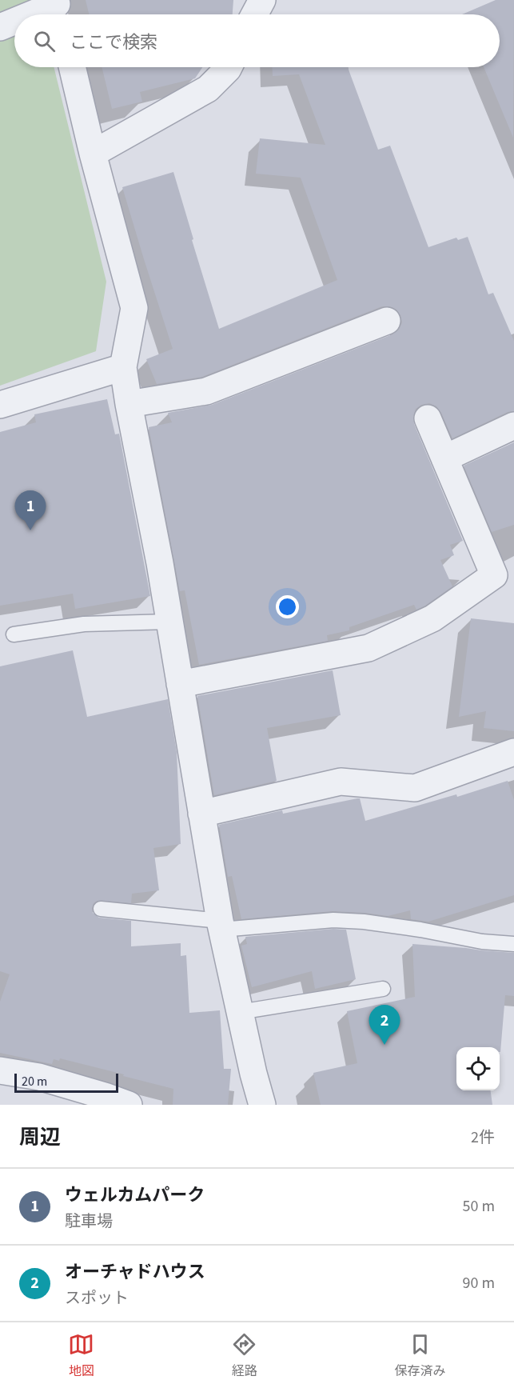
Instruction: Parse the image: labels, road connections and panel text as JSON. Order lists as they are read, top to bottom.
{
  "scale_bar": "20 m",
  "page": {
    "search": "ここで検索",
    "pins": ["1", "2"],
    "scale": "20 m",
    "heading": ["周辺", "2件"],
    "list": [
      {
        "mark": "1",
        "name": "ウェルカムパーク",
        "note": "駐車場",
        "value": "50 m"
      },
      {
        "mark": "2",
        "name": "オーチャドハウス",
        "note": "スポット",
        "value": "90 m"
      }
    ],
    "nav": ["地図", "経路", "保存済み"]
  }
}
